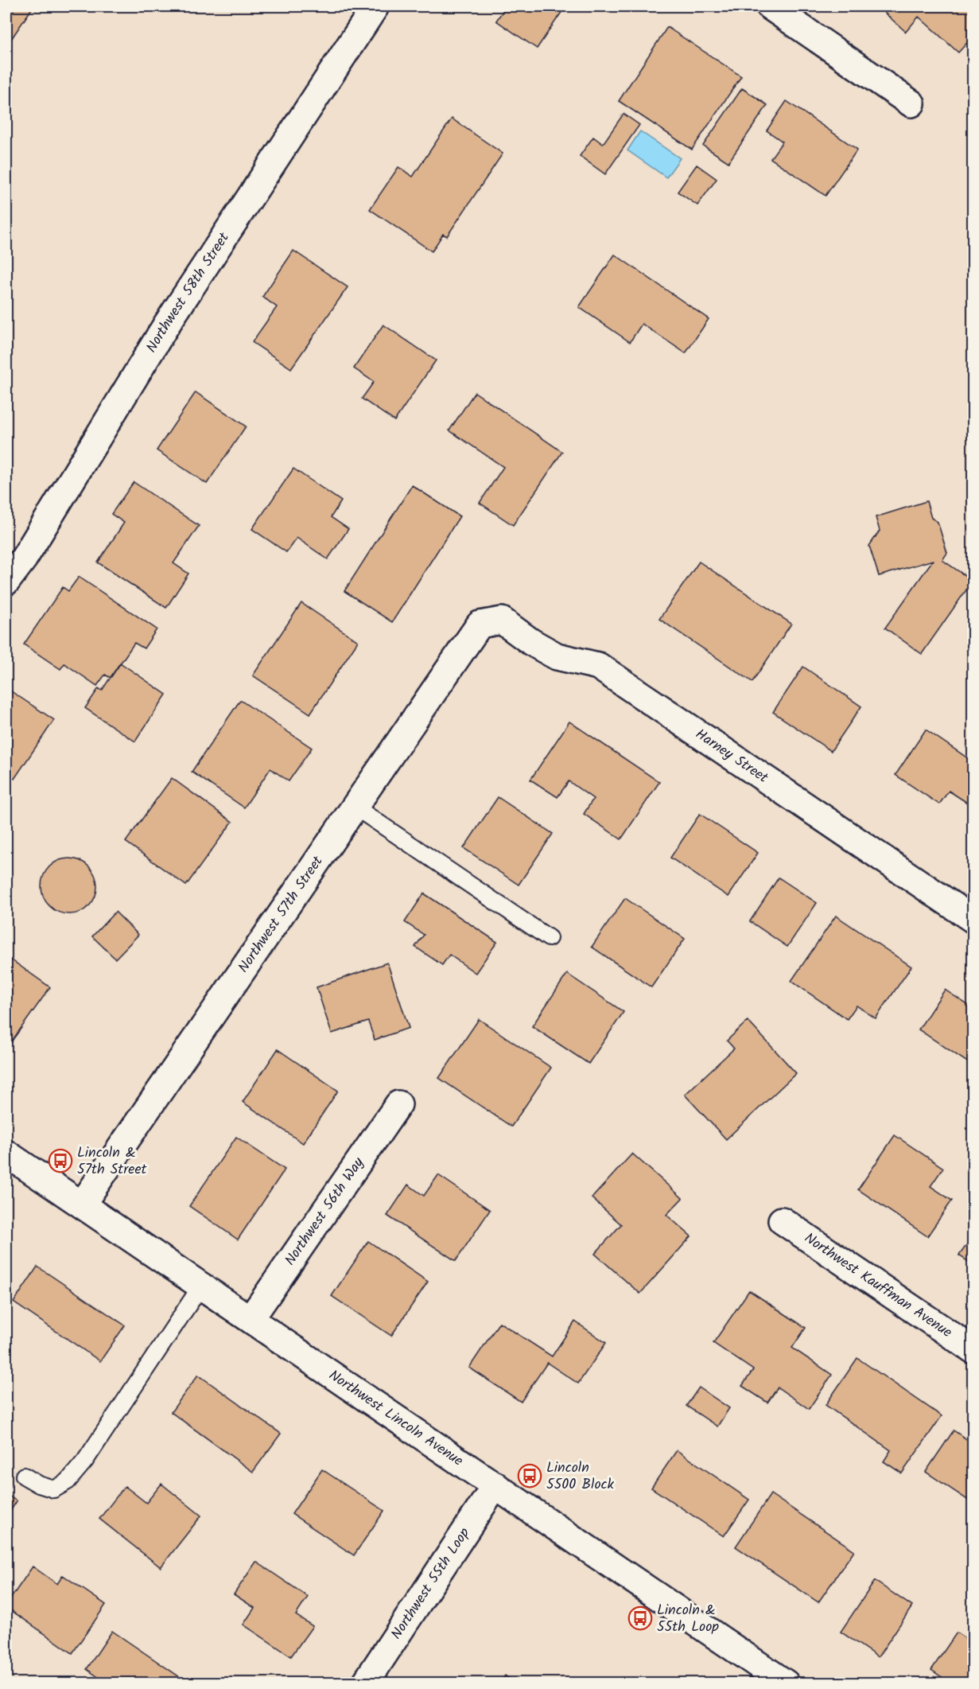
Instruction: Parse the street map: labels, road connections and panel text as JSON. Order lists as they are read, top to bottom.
{
  "streets": {
    "street": [
      "Northwest 58th Street",
      "Harney Street",
      "Northwest 57th Street",
      "Northwest 56th Way",
      "Northwest Kauffman Avenue",
      "Northwest Lincoln Avenue",
      "Northwest 55th Loop"
    ]
  },
  "crossings": [
    ["Harney Street", "Northwest 57th Street"],
    ["Northwest 57th Street", "Northwest Lincoln Avenue"],
    ["Northwest 56th Way", "Northwest Lincoln Avenue"],
    ["Northwest Lincoln Avenue", "Northwest 55th Loop"]
  ],
  "places": {
    "bus stop": ["Lincoln & 57th Street", "Lincoln 5500 Block", "Lincoln & 55th Loop"]
  }
}
